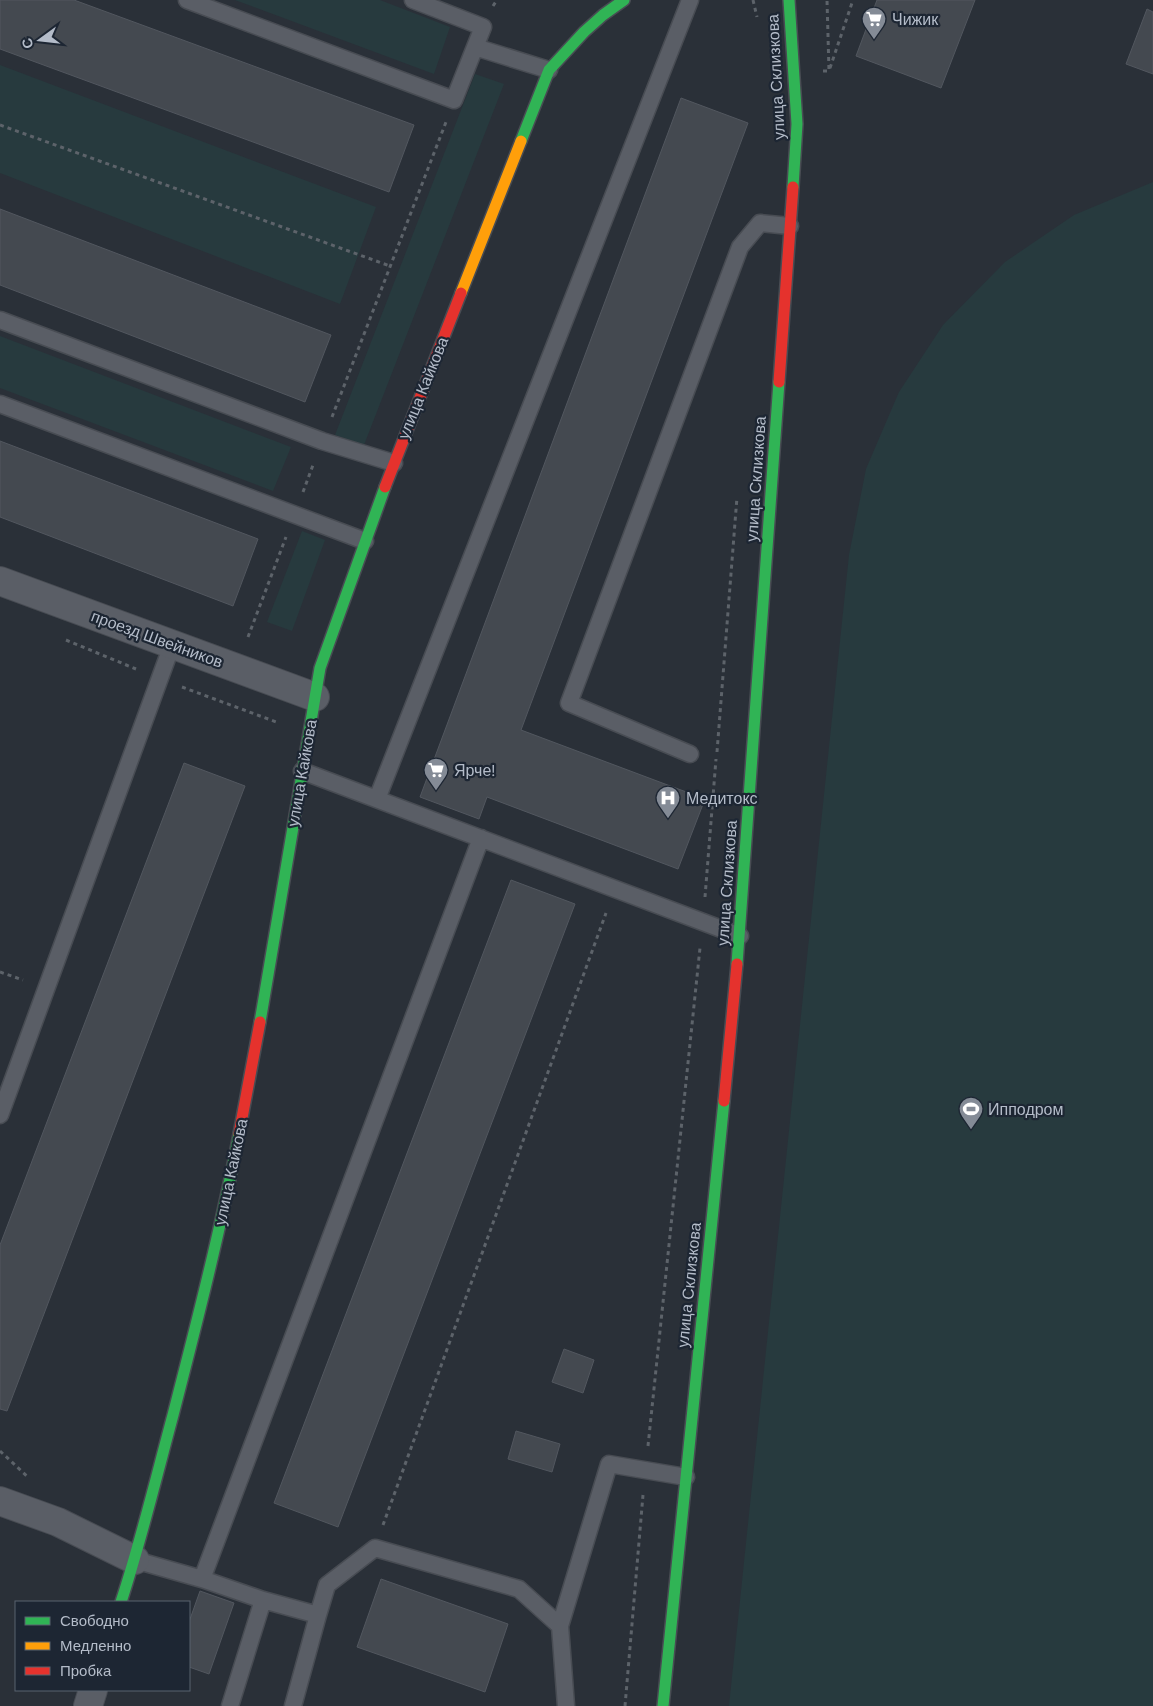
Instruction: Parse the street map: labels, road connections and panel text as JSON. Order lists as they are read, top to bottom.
{
  "streets": {
    "street": ["улица Склизкова", "улица Кайкова", "проезд Швейников"]
  },
  "crossings": [
    ["улица Кайкова", "проезд Швейников"]
  ],
  "places": {
    "supermarket": ["Чижик", "Ярче!"],
    "hospital": ["Медитокс"],
    "sports": ["Ипподром"]
  },
  "legend": ["Свободно", "Медленно", "Пробка"],
  "north": "left"
}
